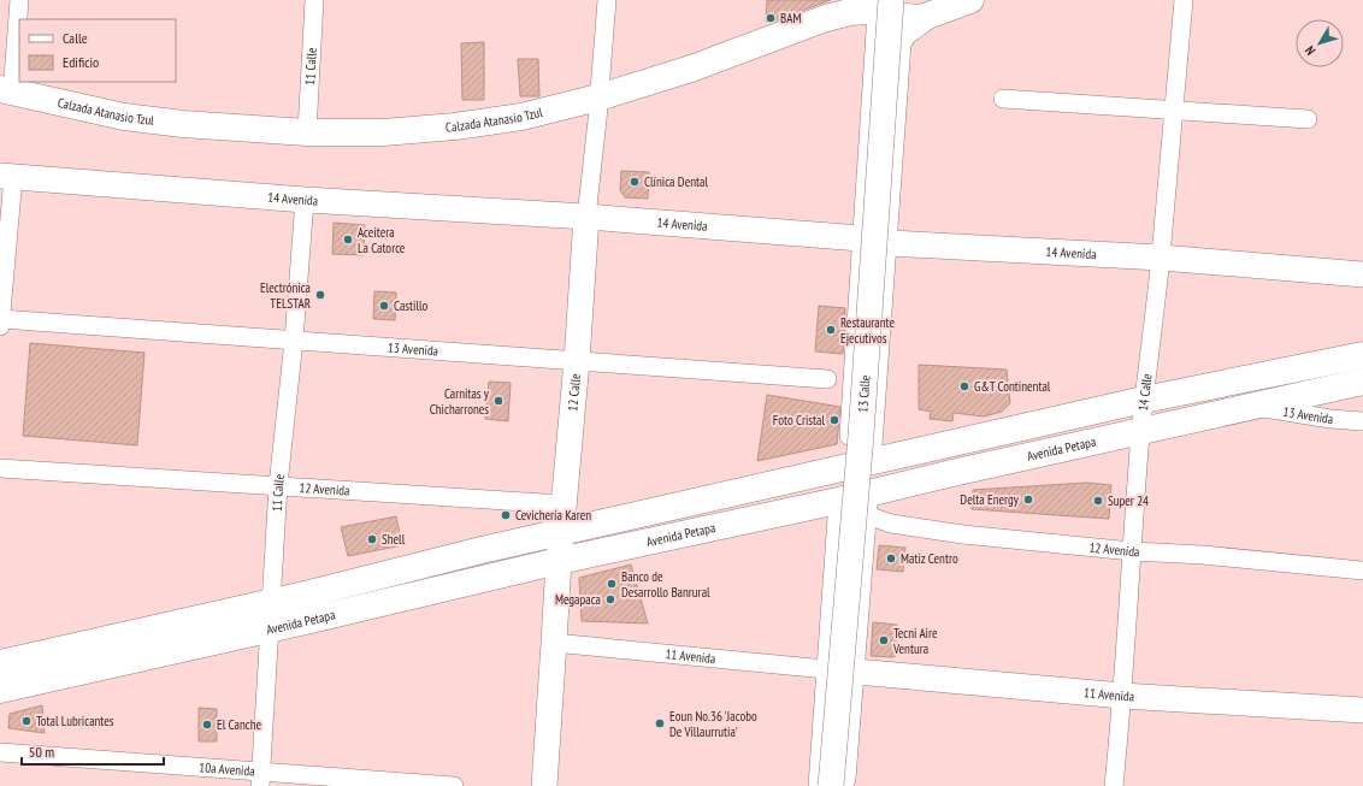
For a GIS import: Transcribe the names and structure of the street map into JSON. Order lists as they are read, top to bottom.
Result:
{
  "streets": {
    "main road": [
      "Calzada Atanasio Tzul",
      "14 Avenida",
      "12 Calle",
      "13 Calle",
      "Avenida Petapa",
      "11 Avenida"
    ],
    "street": [
      "11 Calle",
      "13 Avenida",
      "14 Calle",
      "12 Avenida",
      "10a Avenida"
    ]
  },
  "crossings": [
    ["11 Calle", "Calzada Atanasio Tzul"],
    ["11 Calle", "14 Avenida"],
    ["11 Calle", "13 Avenida"],
    ["11 Calle", "Avenida Petapa"],
    ["11 Calle", "12 Avenida"],
    ["11 Calle", "10a Avenida"],
    ["Calzada Atanasio Tzul", "12 Calle"],
    ["Calzada Atanasio Tzul", "13 Calle"],
    ["14 Avenida", "12 Calle"],
    ["14 Avenida", "14 Calle"],
    ["14 Avenida", "13 Calle"],
    ["13 Avenida", "12 Calle"],
    ["13 Avenida", "Avenida Petapa"],
    ["12 Calle", "Avenida Petapa"],
    ["12 Calle", "12 Avenida"],
    ["12 Calle", "11 Avenida"],
    ["14 Calle", "Avenida Petapa"],
    ["14 Calle", "12 Avenida"],
    ["14 Calle", "11 Avenida"],
    ["13 Calle", "Avenida Petapa"],
    ["Avenida Petapa", "12 Avenida"]
  ],
  "places": [
    "BAM",
    "Clínica Dental",
    "Aceitera La Catorce",
    "Electrónica TELSTAR",
    "Castillo",
    "Restaurante Ejecutivos",
    "G&T Continental",
    "Carnitas y Chicharrones",
    "Foto Cristal",
    "Delta Energy",
    "Super 24",
    "Cevichería Karen",
    "Shell",
    "Matiz Centro",
    "Banco de Desarrollo Banrural",
    "Megapaca",
    "Tecni Aire Ventura",
    "Total Lubricantes",
    "Eoun No.36 'Jacobo De Villaurrutia'",
    "El Canche"
  ],
  "legend": ["Calle", "Edificio"],
  "scale_bar": "50 m",
  "north": "bottom left"
}
